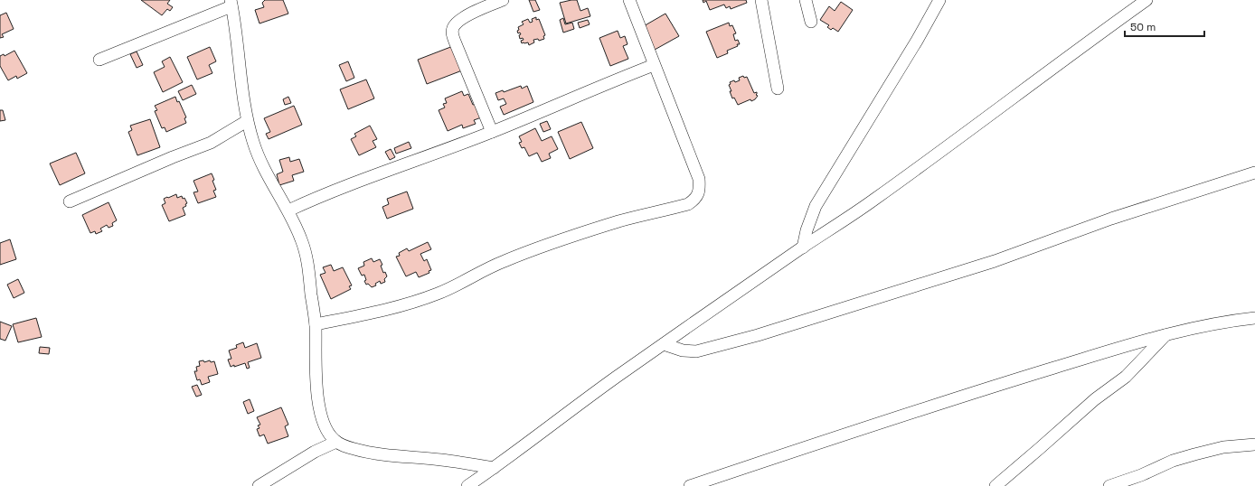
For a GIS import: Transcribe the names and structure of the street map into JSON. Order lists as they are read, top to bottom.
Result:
{
  "scale_bar": "50 m"
}
